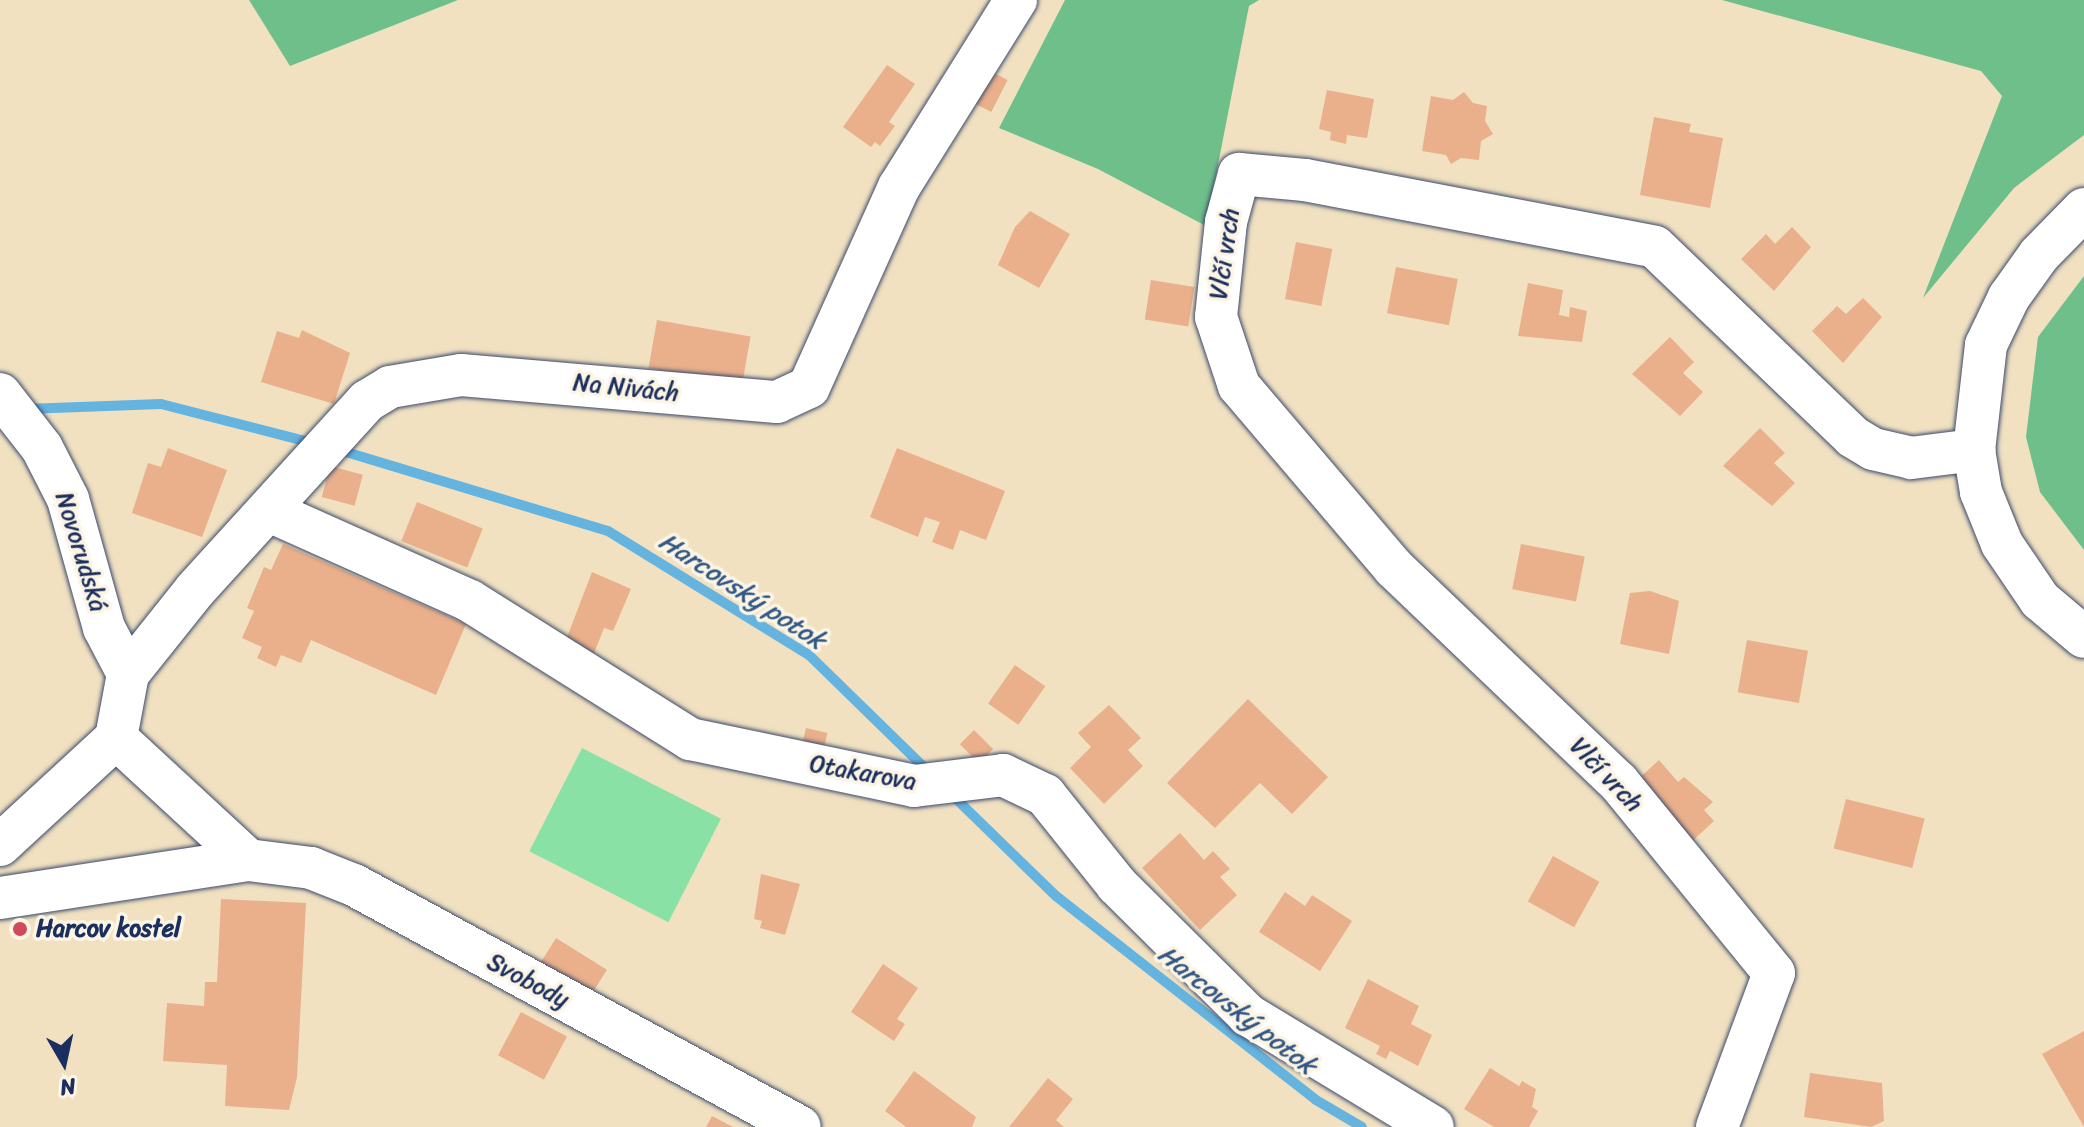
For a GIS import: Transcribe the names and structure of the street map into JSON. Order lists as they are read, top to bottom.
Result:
{
  "streets": {
    "street": [
      "Vlčí vrch",
      "Na Nivách",
      "Novorudská",
      "Otakarova",
      "Svobody"
    ]
  },
  "crossings": [
    ["Na Nivách", "Novorudská"],
    ["Na Nivách", "Otakarova"]
  ],
  "water": ["Harcovský potok"],
  "places": ["Harcov kostel"],
  "north": "bottom"
}
